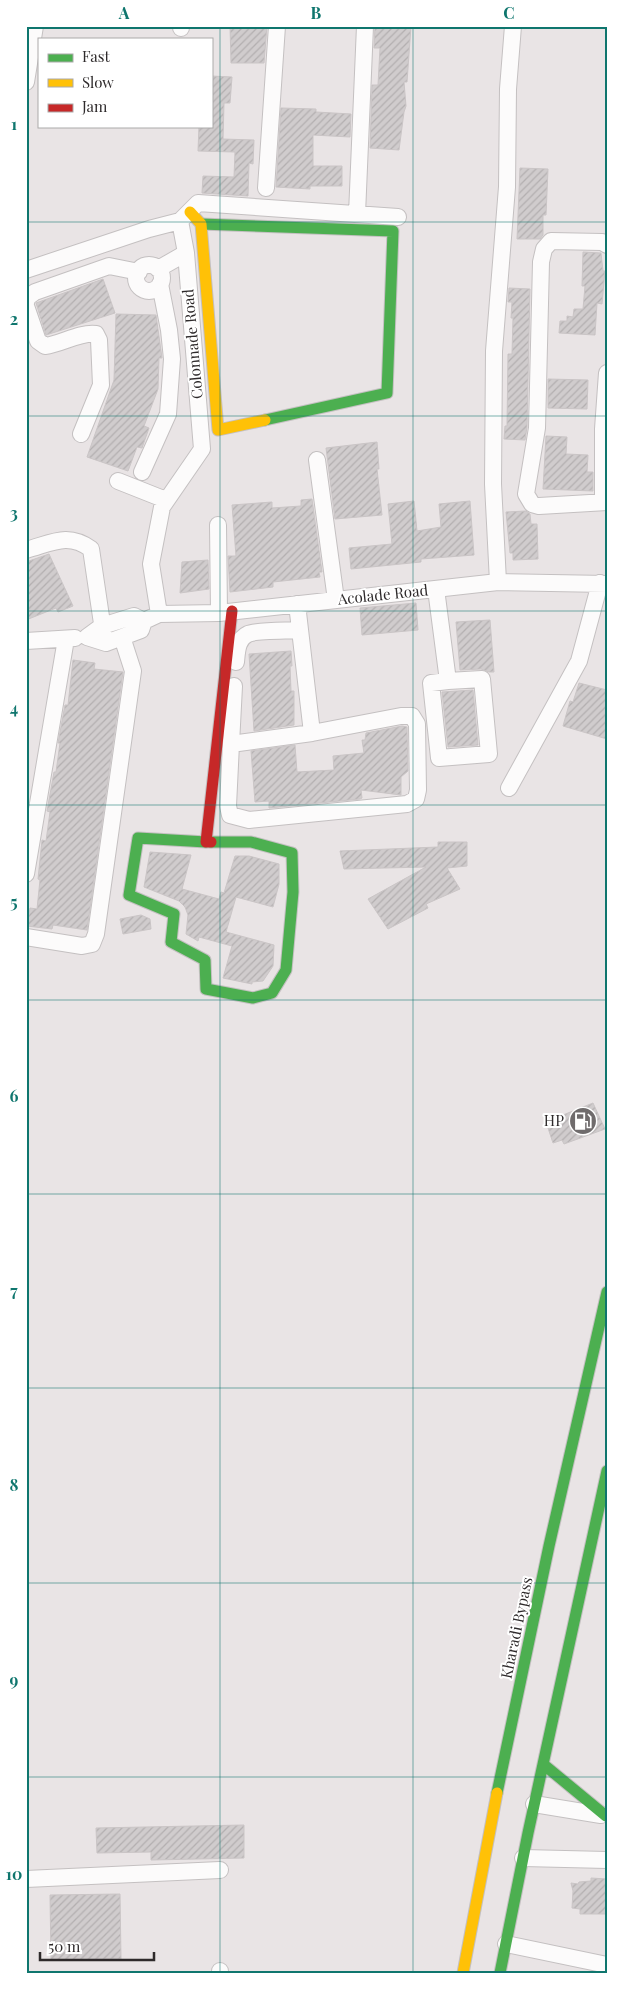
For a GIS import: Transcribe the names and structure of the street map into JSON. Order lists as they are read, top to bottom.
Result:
{
  "streets": {
    "main road": ["Kharadi Bypass"],
    "street": ["Colonnade Road", "Acolade Road"]
  },
  "crossings": [
    ["Colonnade Road", "Acolade Road"]
  ],
  "places": {
    "fuel station": ["HP"]
  },
  "legend": ["Fast", "Slow", "Jam"],
  "scale_bar": "50 m",
  "grid": {
    "columns": ["A", "B", "C"],
    "rows": [
      "1",
      "2",
      "3",
      "4",
      "5",
      "6",
      "7",
      "8",
      "9",
      "10"
    ]
  }
}
